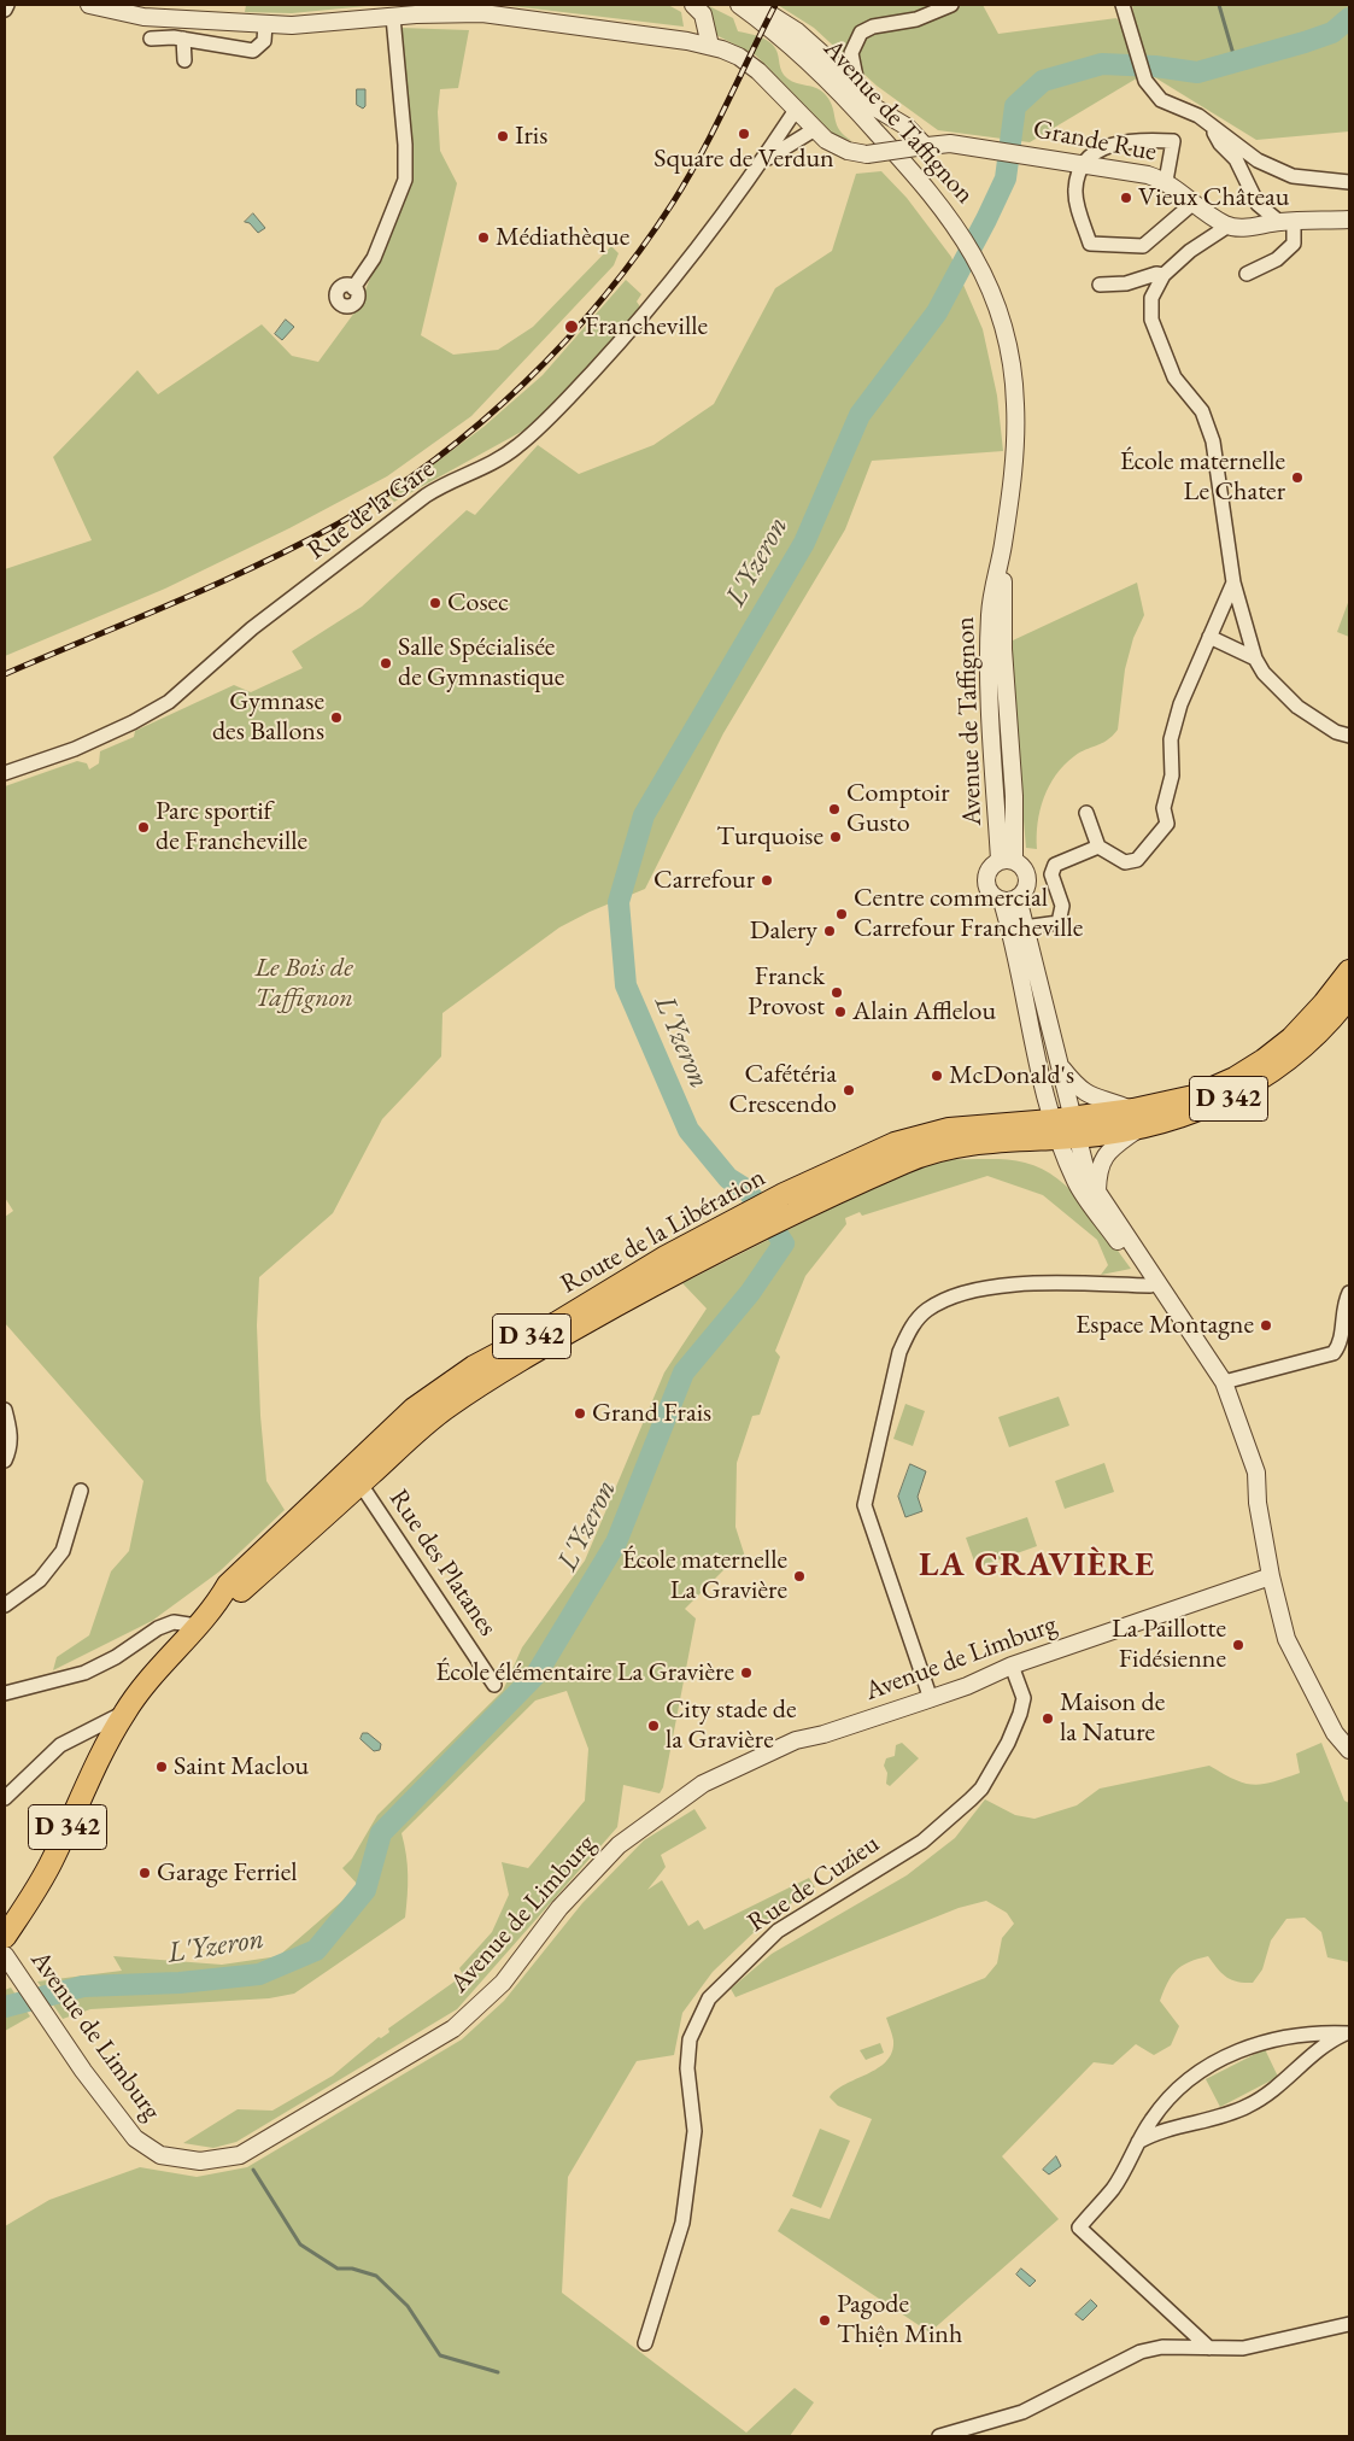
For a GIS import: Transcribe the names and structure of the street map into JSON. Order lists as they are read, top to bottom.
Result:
{
  "streets": {
    "main road": ["D 342", "Route de la Libération"],
    "street": [
      "Avenue de Taffignon",
      "Grande Rue",
      "Rue de la Gare",
      "Rue des Platanes",
      "Avenue de Limburg",
      "Rue de Cuzieu"
    ]
  },
  "crossings": [
    ["Avenue de Taffignon", "D 342"],
    ["Avenue de Taffignon", "Route de la Libération"],
    ["Grande Rue", "Rue de la Gare"],
    ["D 342", "Route de la Libération"],
    ["Route de la Libération", "Rue des Platanes"],
    ["Avenue de Limburg", "Rue de Cuzieu"]
  ],
  "districts": ["LA GRAVIÈRE"],
  "water": ["L'Yzeron"],
  "parks": ["Le Bois de Taffignon"],
  "places": [
    "Square de Verdun",
    "Iris",
    "Vieux Château",
    "Médiathèque",
    "Francheville",
    "École maternelle Le Chater",
    "Cosec",
    "Salle Spécialisée de Gymnastique",
    "Gymnase des Ballons",
    "Comptoir Gusto",
    "Parc sportif de Francheville",
    "Turquoise",
    "Carrefour",
    "Centre commercial Carrefour Francheville",
    "Dalery",
    "Franck Provost",
    "Alain Afflelou",
    "McDonald's",
    "Cafétéria Crescendo",
    "Espace Montagne",
    "Grand Frais",
    "École maternelle La Gravière",
    "La Paillotte Fidésienne",
    "École élémentaire La Gravière",
    "Maison de la Nature",
    "City stade de la Gravière",
    "Saint Maclou",
    "Garage Ferriel",
    "Pagode Thiện Minh"
  ]
}
